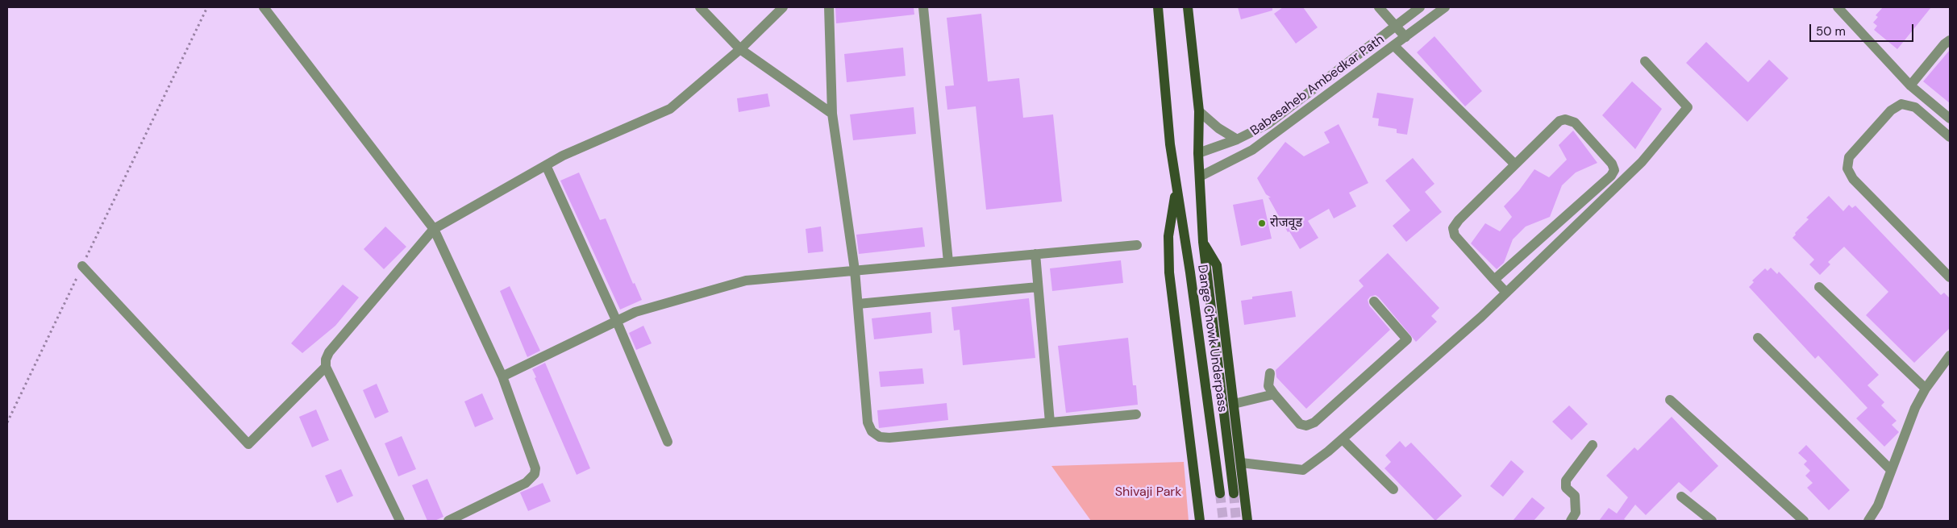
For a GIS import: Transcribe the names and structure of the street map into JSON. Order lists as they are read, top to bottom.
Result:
{
  "streets": {
    "main road": ["Dange Chowk Underpass"],
    "street": ["Babasaheb Ambedkar Path"]
  },
  "crossings": [
    ["Babasaheb Ambedkar Path", "Dange Chowk Underpass"]
  ],
  "parks": ["Shivaji Park"],
  "places": ["रोजवूड"],
  "scale_bar": "50 m"
}
